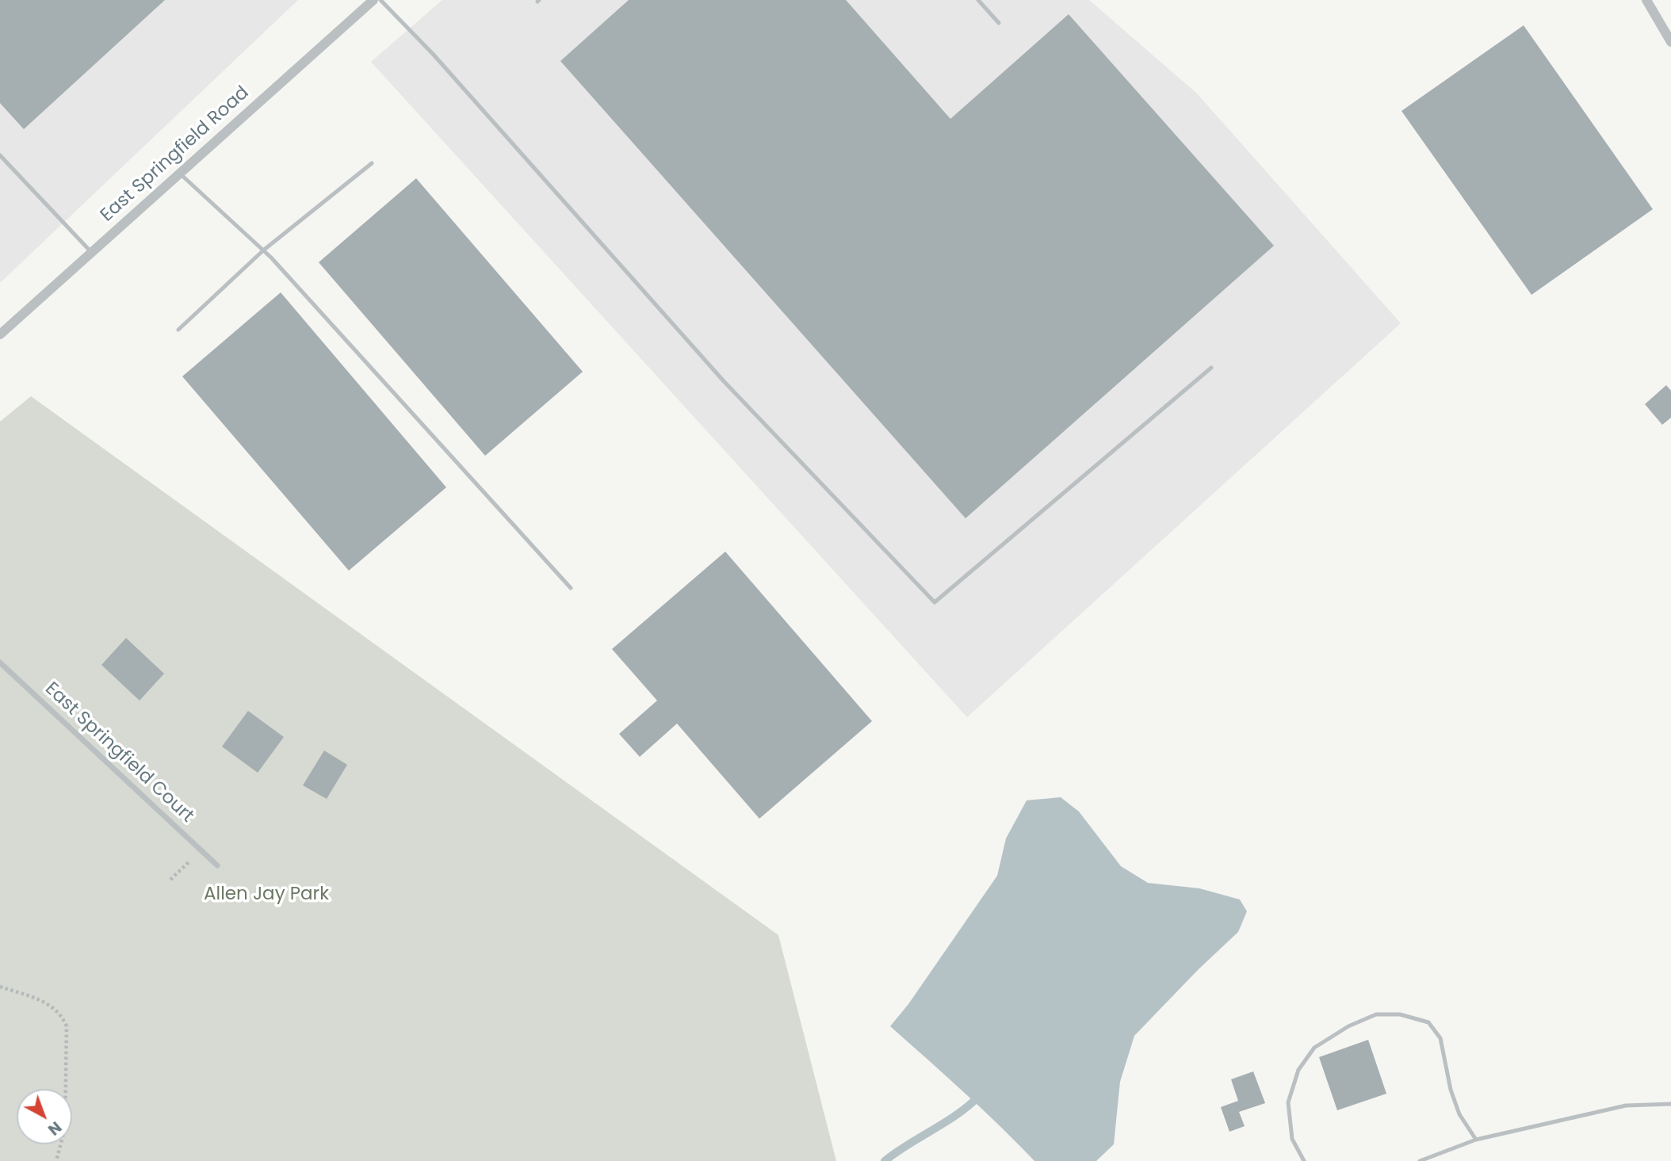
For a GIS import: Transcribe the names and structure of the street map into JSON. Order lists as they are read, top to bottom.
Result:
{
  "streets": {
    "street": ["East Springfield Road", "East Springfield Court"]
  },
  "parks": ["Allen Jay Park"],
  "north": "bottom right"
}
